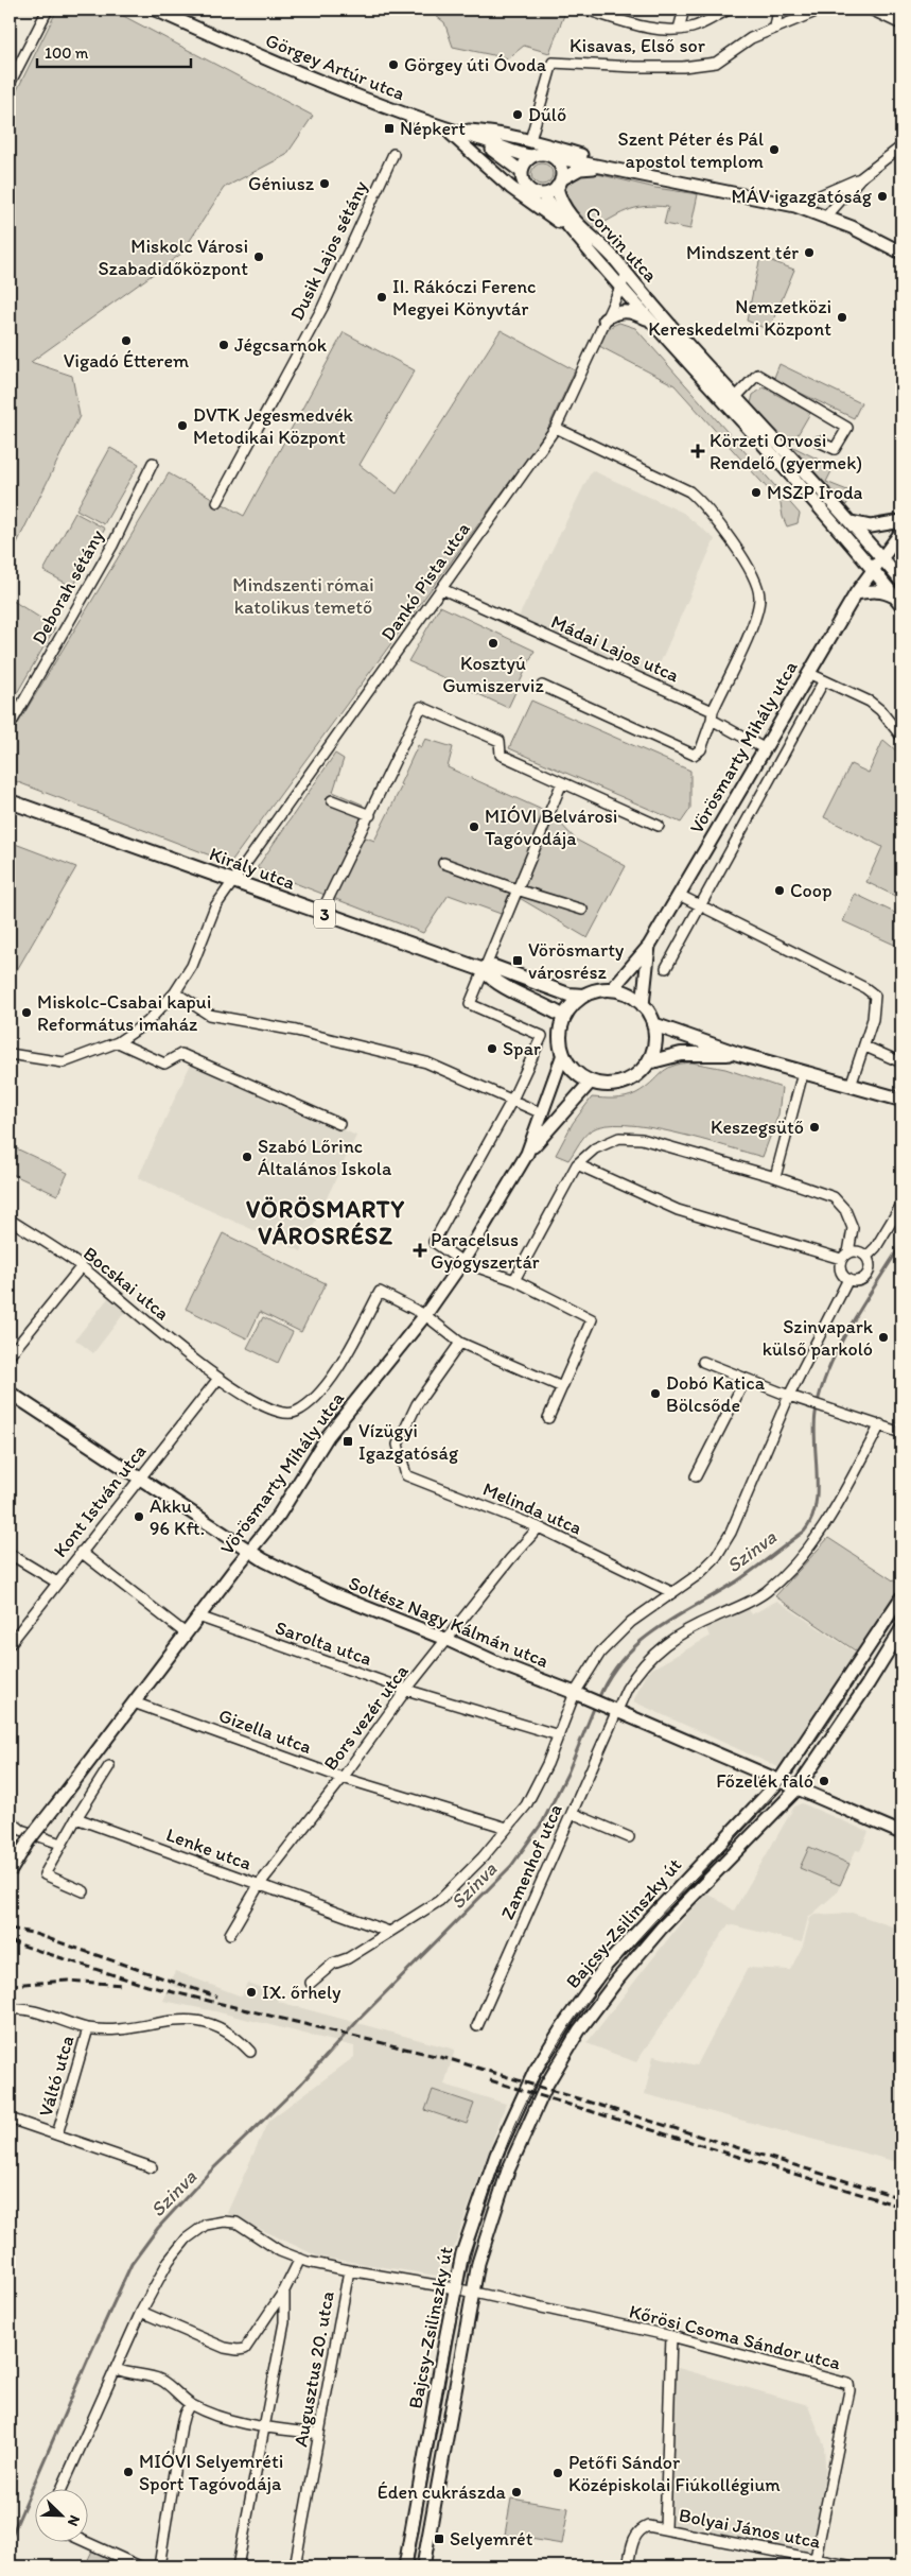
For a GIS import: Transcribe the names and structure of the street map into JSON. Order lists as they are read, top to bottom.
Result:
{
  "streets": {
    "main road": ["Király utca", "3"],
    "street": [
      "Kisavas, Első sor",
      "Görgey Artúr utca",
      "Corvin utca",
      "Dusik Lajos sétány",
      "Dankó Pista utca",
      "Deborah sétány",
      "Mádai Lajos utca",
      "Vörösmarty Mihály utca",
      "Bocskai utca",
      "Kont István utca",
      "Melinda utca",
      "Soltész Nagy Kálmán utca",
      "Sarolta utca",
      "Bors vezér utca",
      "Gizella utca",
      "Lenke utca",
      "Zamenhof utca",
      "Bajcsy-Zsilinszky út",
      "Váltó utca",
      "Kőrösi Csoma Sándor utca",
      "Augusztus 20. utca",
      "Bolyai János utca"
    ]
  },
  "crossings": [
    ["Kisavas, Első sor", "Görgey Artúr utca"],
    ["Görgey Artúr utca", "Corvin utca"],
    ["Corvin utca", "Dankó Pista utca"],
    ["Corvin utca", "Vörösmarty Mihály utca"],
    ["Dankó Pista utca", "Mádai Lajos utca"],
    ["Dankó Pista utca", "Király utca"],
    ["Mádai Lajos utca", "Vörösmarty Mihály utca"],
    ["Vörösmarty Mihály utca", "Király utca"],
    ["Vörösmarty Mihály utca", "3"],
    ["Vörösmarty Mihály utca", "Bocskai utca"],
    ["Vörösmarty Mihály utca", "Soltész Nagy Kálmán utca"],
    ["Vörösmarty Mihály utca", "Sarolta utca"],
    ["Vörösmarty Mihály utca", "Gizella utca"],
    ["Király utca", "3"],
    ["Bocskai utca", "Kont István utca"],
    ["Kont István utca", "Soltész Nagy Kálmán utca"],
    ["Melinda utca", "Bors vezér utca"],
    ["Soltész Nagy Kálmán utca", "Bors vezér utca"],
    ["Soltész Nagy Kálmán utca", "Zamenhof utca"],
    ["Soltész Nagy Kálmán utca", "Bajcsy-Zsilinszky út"],
    ["Sarolta utca", "Bors vezér utca"],
    ["Bors vezér utca", "Gizella utca"],
    ["Bors vezér utca", "Lenke utca"],
    ["Bajcsy-Zsilinszky út", "Kőrösi Csoma Sándor utca"],
    ["Kőrösi Csoma Sándor utca", "Augusztus 20. utca"],
    ["Kőrösi Csoma Sándor utca", "Bolyai János utca"]
  ],
  "districts": ["VÖRÖSMARTY VÁROSRÉSZ"],
  "water": ["Szinva"],
  "parks": ["Mindszenti római katolikus temető"],
  "places": {
    "other": [
      "Görgey úti Óvoda",
      "Dűlő",
      "Szent Péter és Pál apostol templom",
      "Géniusz",
      "MÁV igazgatóság",
      "Mindszent tér",
      "Miskolc Városi Szabadidőközpont",
      "II. Rákóczi Ferenc Megyei Könyvtár",
      "Nemzetközi Kereskedelmi Központ",
      "Vigadó Étterem",
      "Jégcsarnok",
      "DVTK Jegesmedvék Metodikai Központ",
      "MSZP Iroda",
      "Kosztyú Gumiszerviz",
      "MIÓVI Belvárosi Tagóvodája",
      "Coop",
      "Miskolc-Csabai kapui Református imaház",
      "Spar",
      "Keszegsütő",
      "Szabó Lőrinc Általános Iskola",
      "Szinvapark külső parkoló",
      "Dobó Katica Bölcsőde",
      "Akku 96 Kft.",
      "Főzelék faló",
      "IX. őrhely",
      "MIÓVI Selyemréti Sport Tagóvodája",
      "Petőfi Sándor Középiskolai Fiúkollégium",
      "Éden cukrászda"
    ],
    "transit": [
      "Népkert",
      "Vörösmarty városrész",
      "Vízügyi Igazgatóság",
      "Selyemrét"
    ],
    "health": ["Körzeti Orvosi Rendelő (gyermek)", "Paracelsus Gyógyszertár"]
  },
  "scale_bar": "100 m",
  "north": "bottom right"
}
